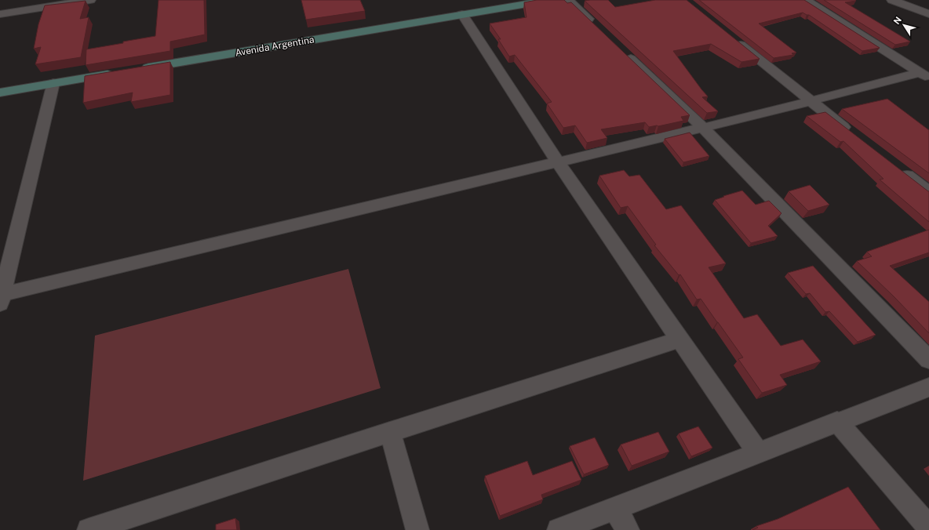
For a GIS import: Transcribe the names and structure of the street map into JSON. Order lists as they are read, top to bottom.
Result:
{
  "streets": {
    "street": ["Avenida Argentina"]
  },
  "north": "top left"
}
